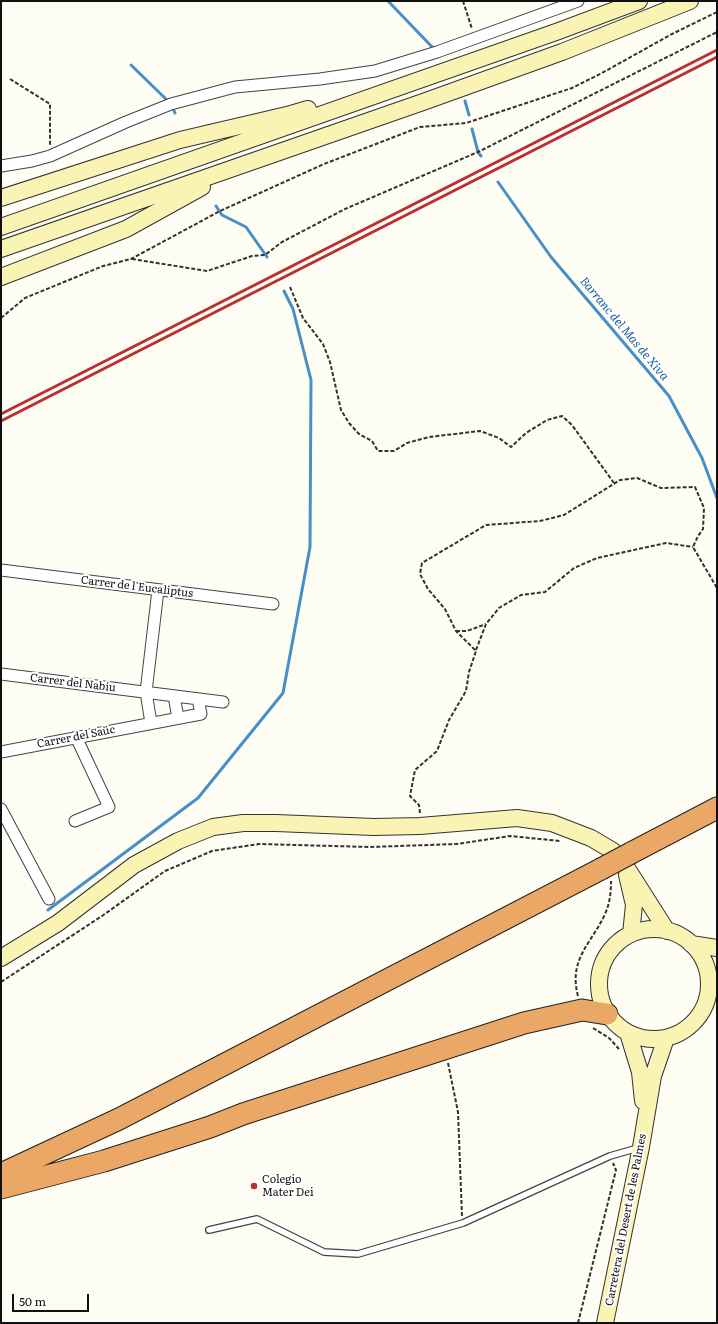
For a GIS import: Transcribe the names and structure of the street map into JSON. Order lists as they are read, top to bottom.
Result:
{
  "streets": {
    "main road": ["Carretera del Desert de les Palmes"],
    "street": ["Carrer de l'Eucaliptus", "Carrer del Nabiu", "Carrer del Saüc"]
  },
  "crossings": [
    ["Carrer del Nabiu", "Carrer del Saüc"]
  ],
  "water": ["Barranc del Mas de Xiva"],
  "places": ["Colegio Mater Dei"],
  "scale_bar": "50 m"
}
